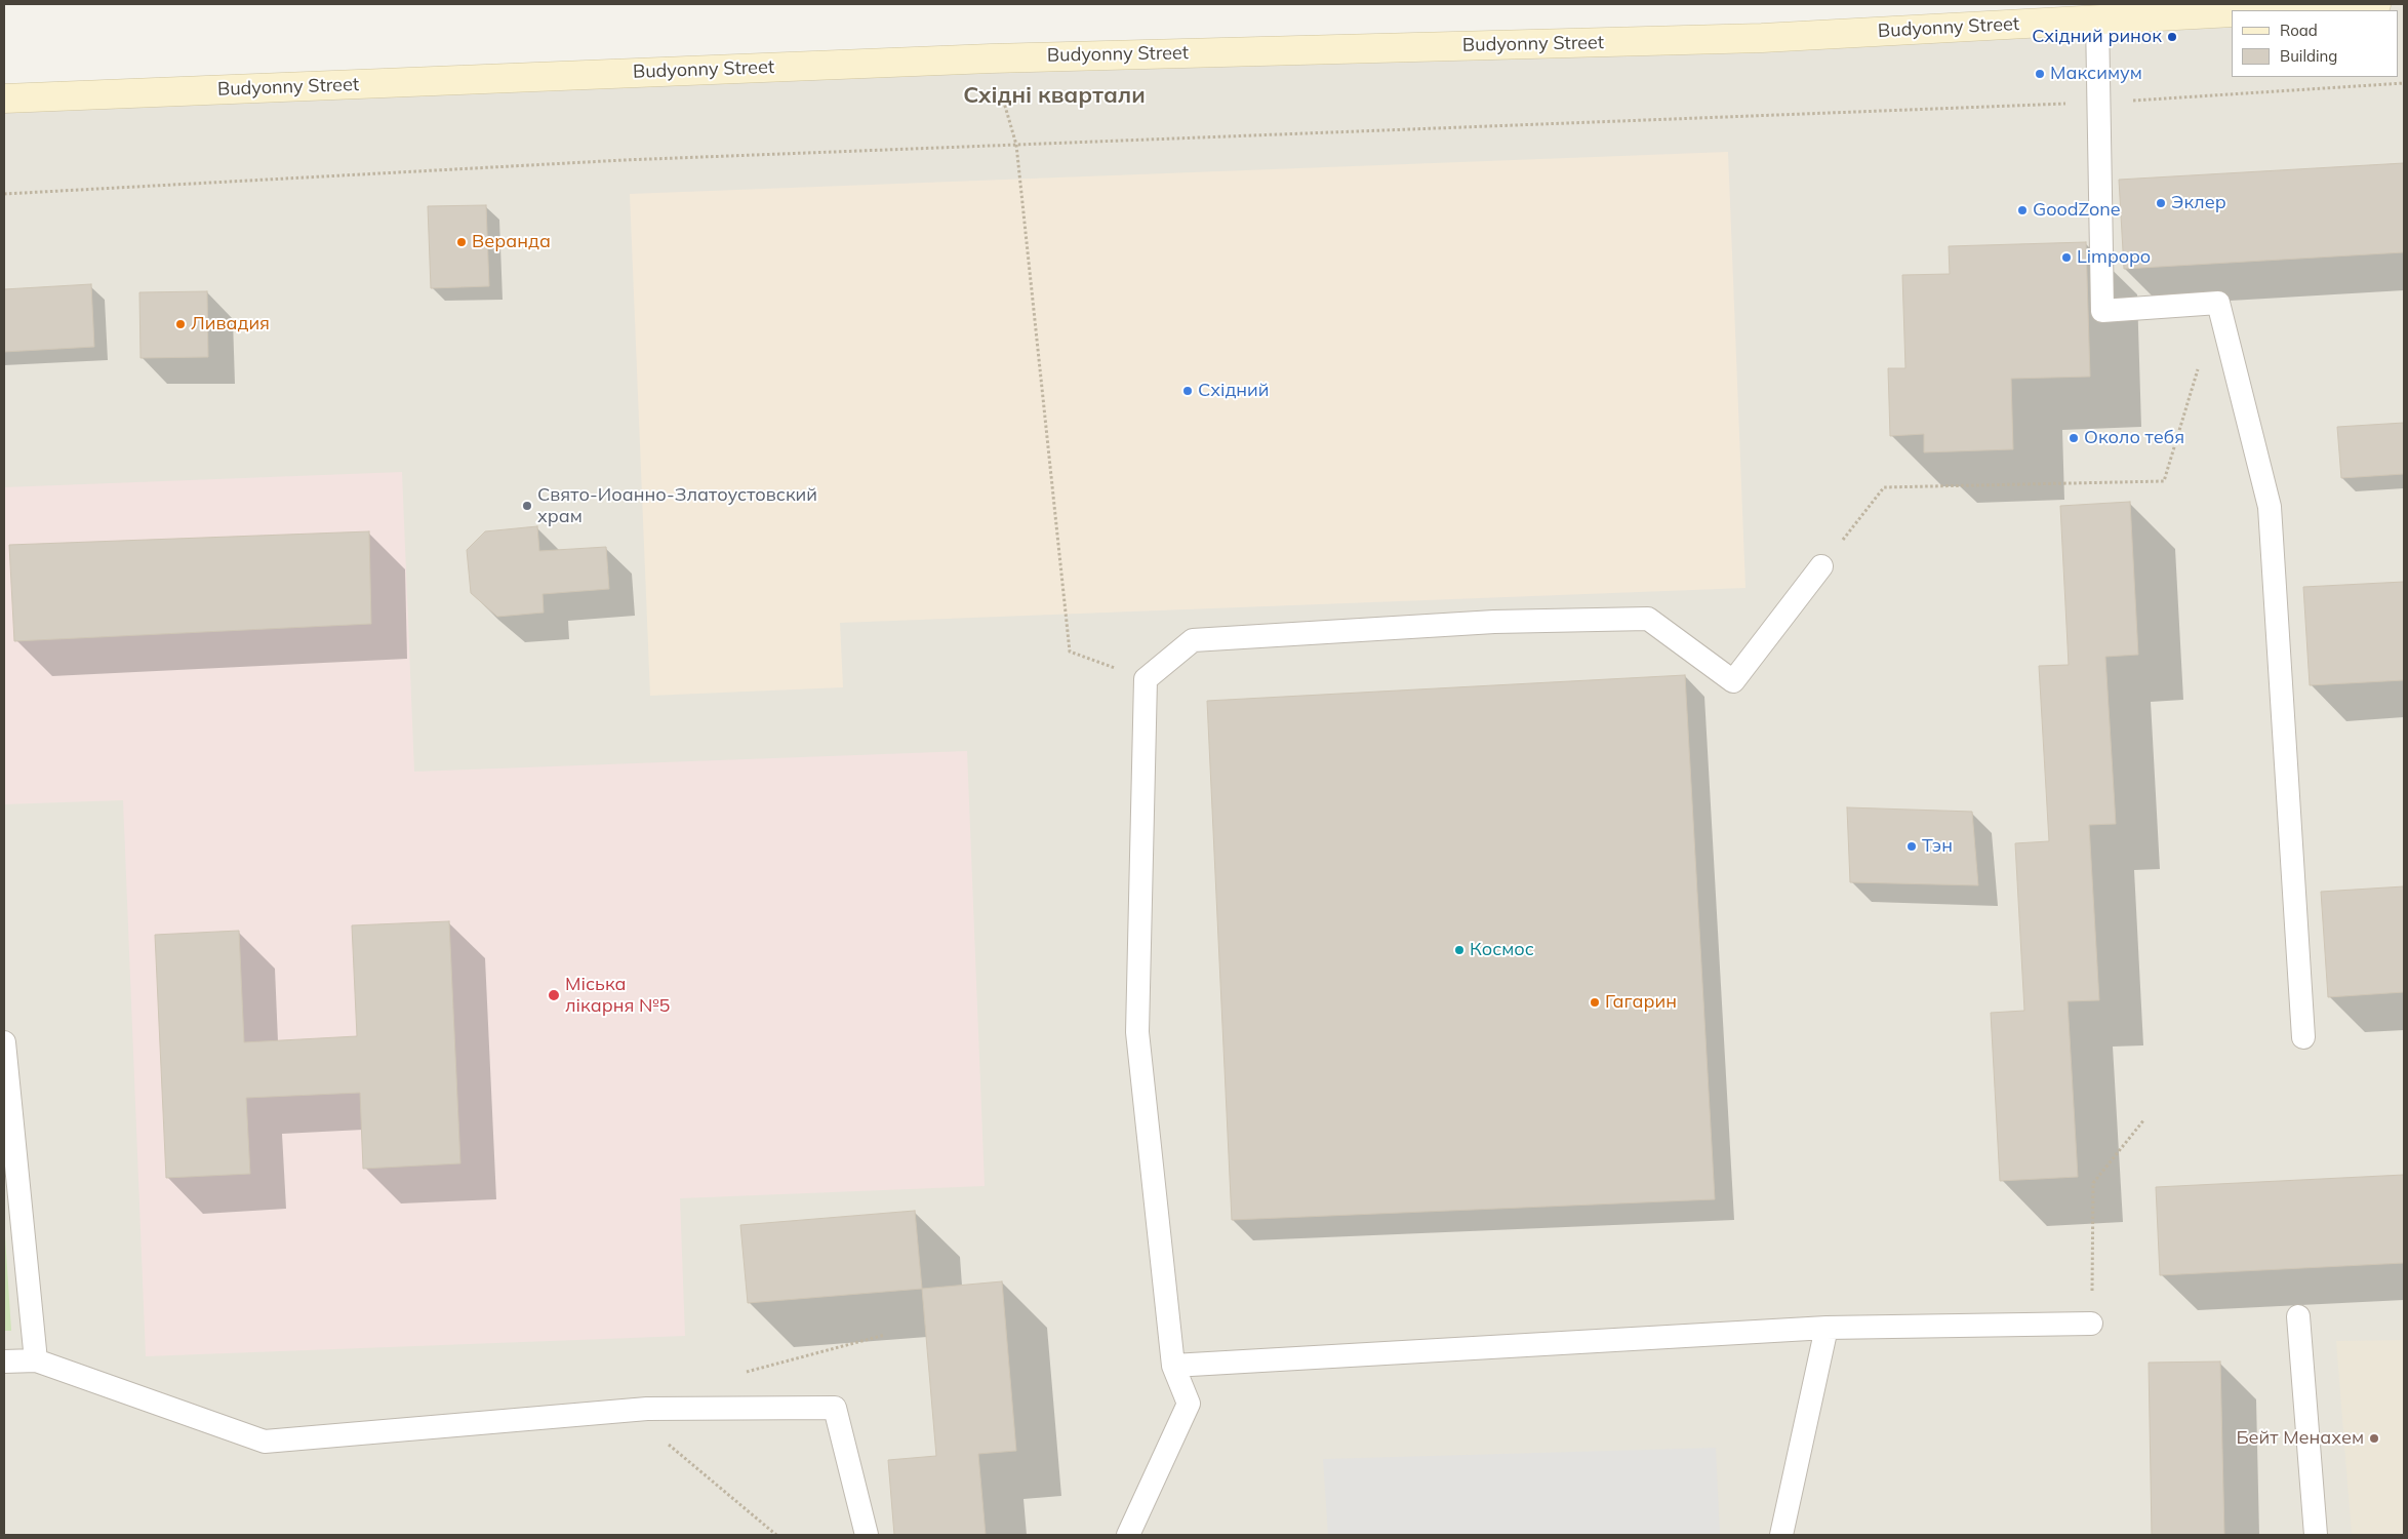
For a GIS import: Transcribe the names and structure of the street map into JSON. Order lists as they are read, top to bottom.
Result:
{
  "streets": {
    "main road": ["Budyonny Street"]
  },
  "districts": ["Східні квартали"],
  "places": [
    "Східний ринок",
    "Максимум",
    "Эклер",
    "GoodZone",
    "Веранда",
    "Limpopo",
    "Ливадия",
    "Східний",
    "Около тебя",
    "Свято-Иоанно-Златоустовский храм",
    "Тэн",
    "Космос",
    "Міська лікарня №5",
    "Гагарин",
    "Бейт Менахем"
  ],
  "legend": ["Road", "Building"]
}
